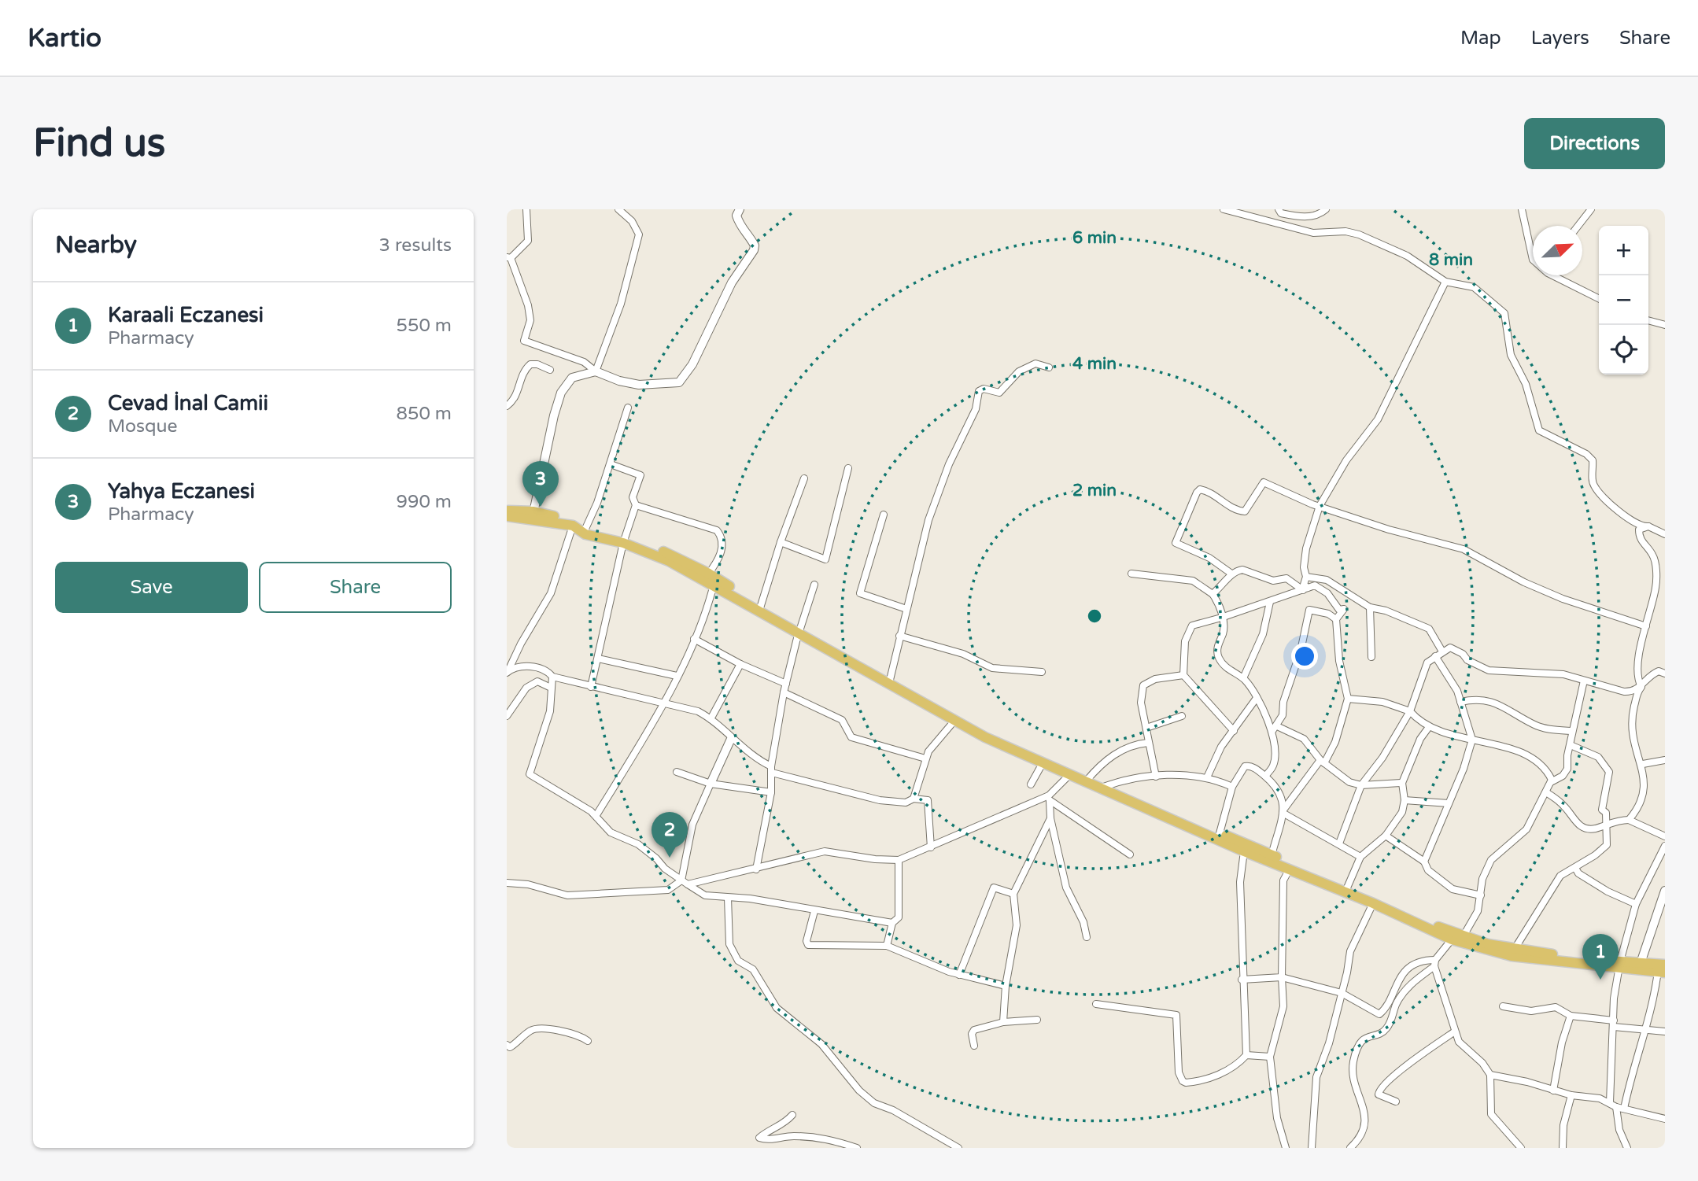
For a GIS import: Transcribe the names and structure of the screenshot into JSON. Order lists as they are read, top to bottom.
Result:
{
  "north": "top right",
  "page": {
    "header": "Kartio",
    "nav": ["Map", "Layers", "Share"],
    "buttons": [
      "Directions",
      ["Save", "Share"]
    ],
    "title": "Find us",
    "heading": ["Nearby", "3 results"],
    "map_buttons": ["+", "−"],
    "list": [
      {
        "mark": "1",
        "name": "Karaali Eczanesi",
        "note": "Pharmacy",
        "value": "550 m"
      },
      {
        "mark": "2",
        "name": "Cevad İnal Camii",
        "note": "Mosque",
        "value": "850 m"
      },
      {
        "mark": "3",
        "name": "Yahya Eczanesi",
        "note": "Pharmacy",
        "value": "990 m"
      }
    ],
    "pins": ["3", "2", "1"]
  },
  "rings": [
    "6 min",
    "8 min",
    "4 min",
    "2 min"
  ]
}
